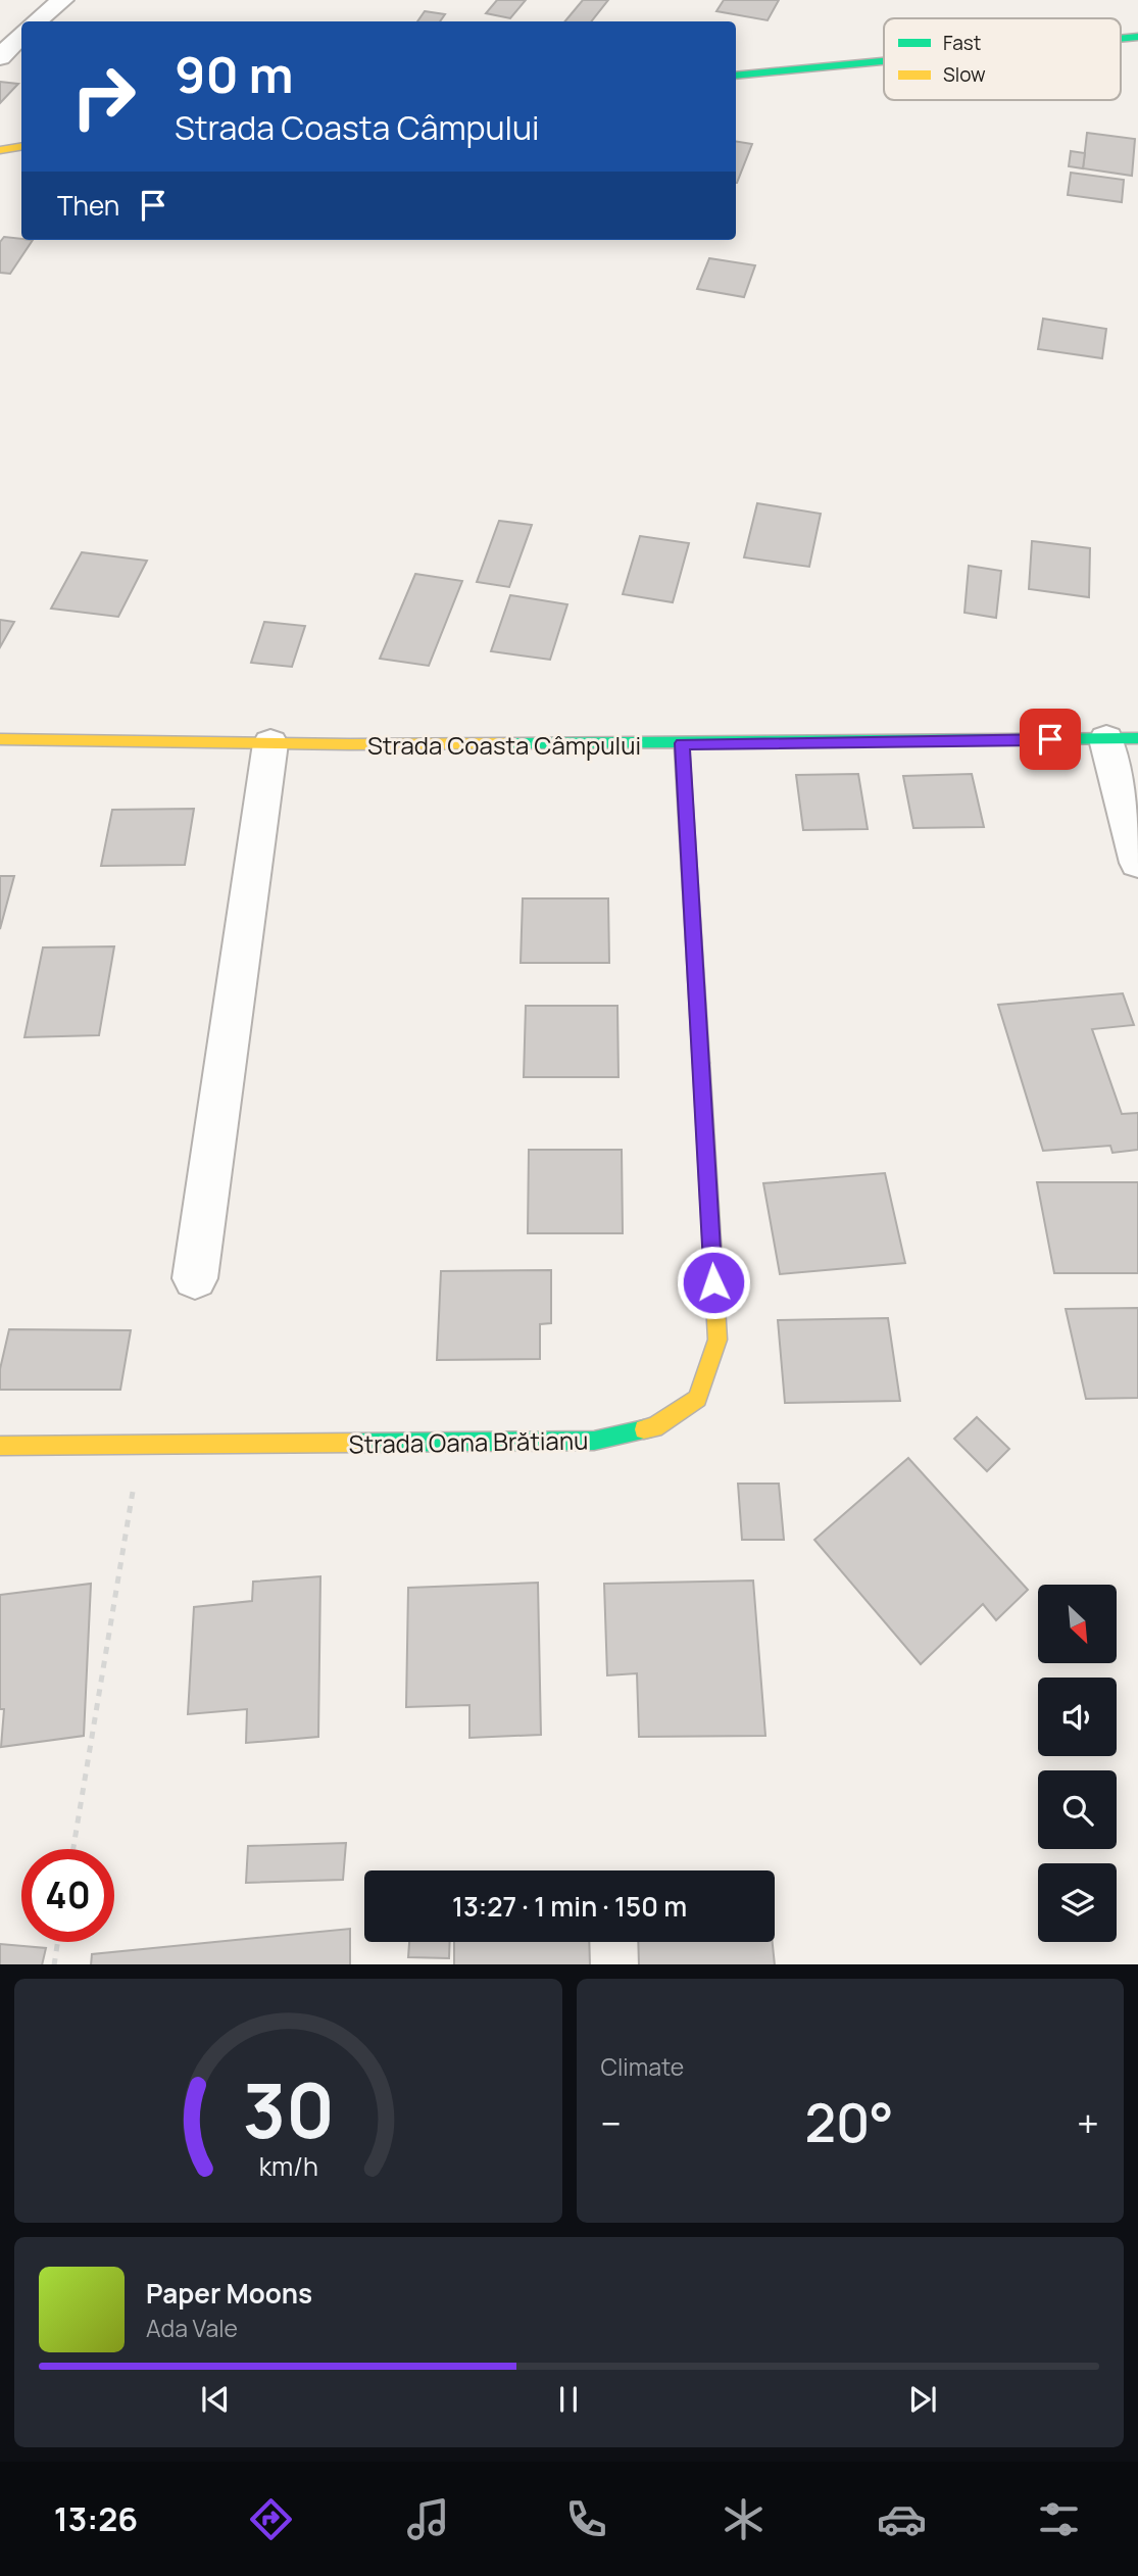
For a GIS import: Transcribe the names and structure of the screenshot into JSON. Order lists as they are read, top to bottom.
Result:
{
  "streets": {
    "street": ["Strada Coasta Câmpului", "Strada Oana Brătianu"]
  },
  "crossings": [
    ["Strada Coasta Câmpului", "Strada Oana Brătianu"]
  ],
  "legend": ["Fast", "Slow"],
  "north": "bottom right",
  "page": {
    "turn": ["90 m", "Strada Coasta Câmpului"],
    "then": "Then",
    "limit": "40",
    "trip": "13:27 · 1 min · 150 m",
    "tile": "Climate",
    "heat": ["−", "20°", "+"],
    "song": ["Paper Moons", "Ada Vale"],
    "tabs": "13:26",
    "gauge": ["30", "km/h"]
  }
}
